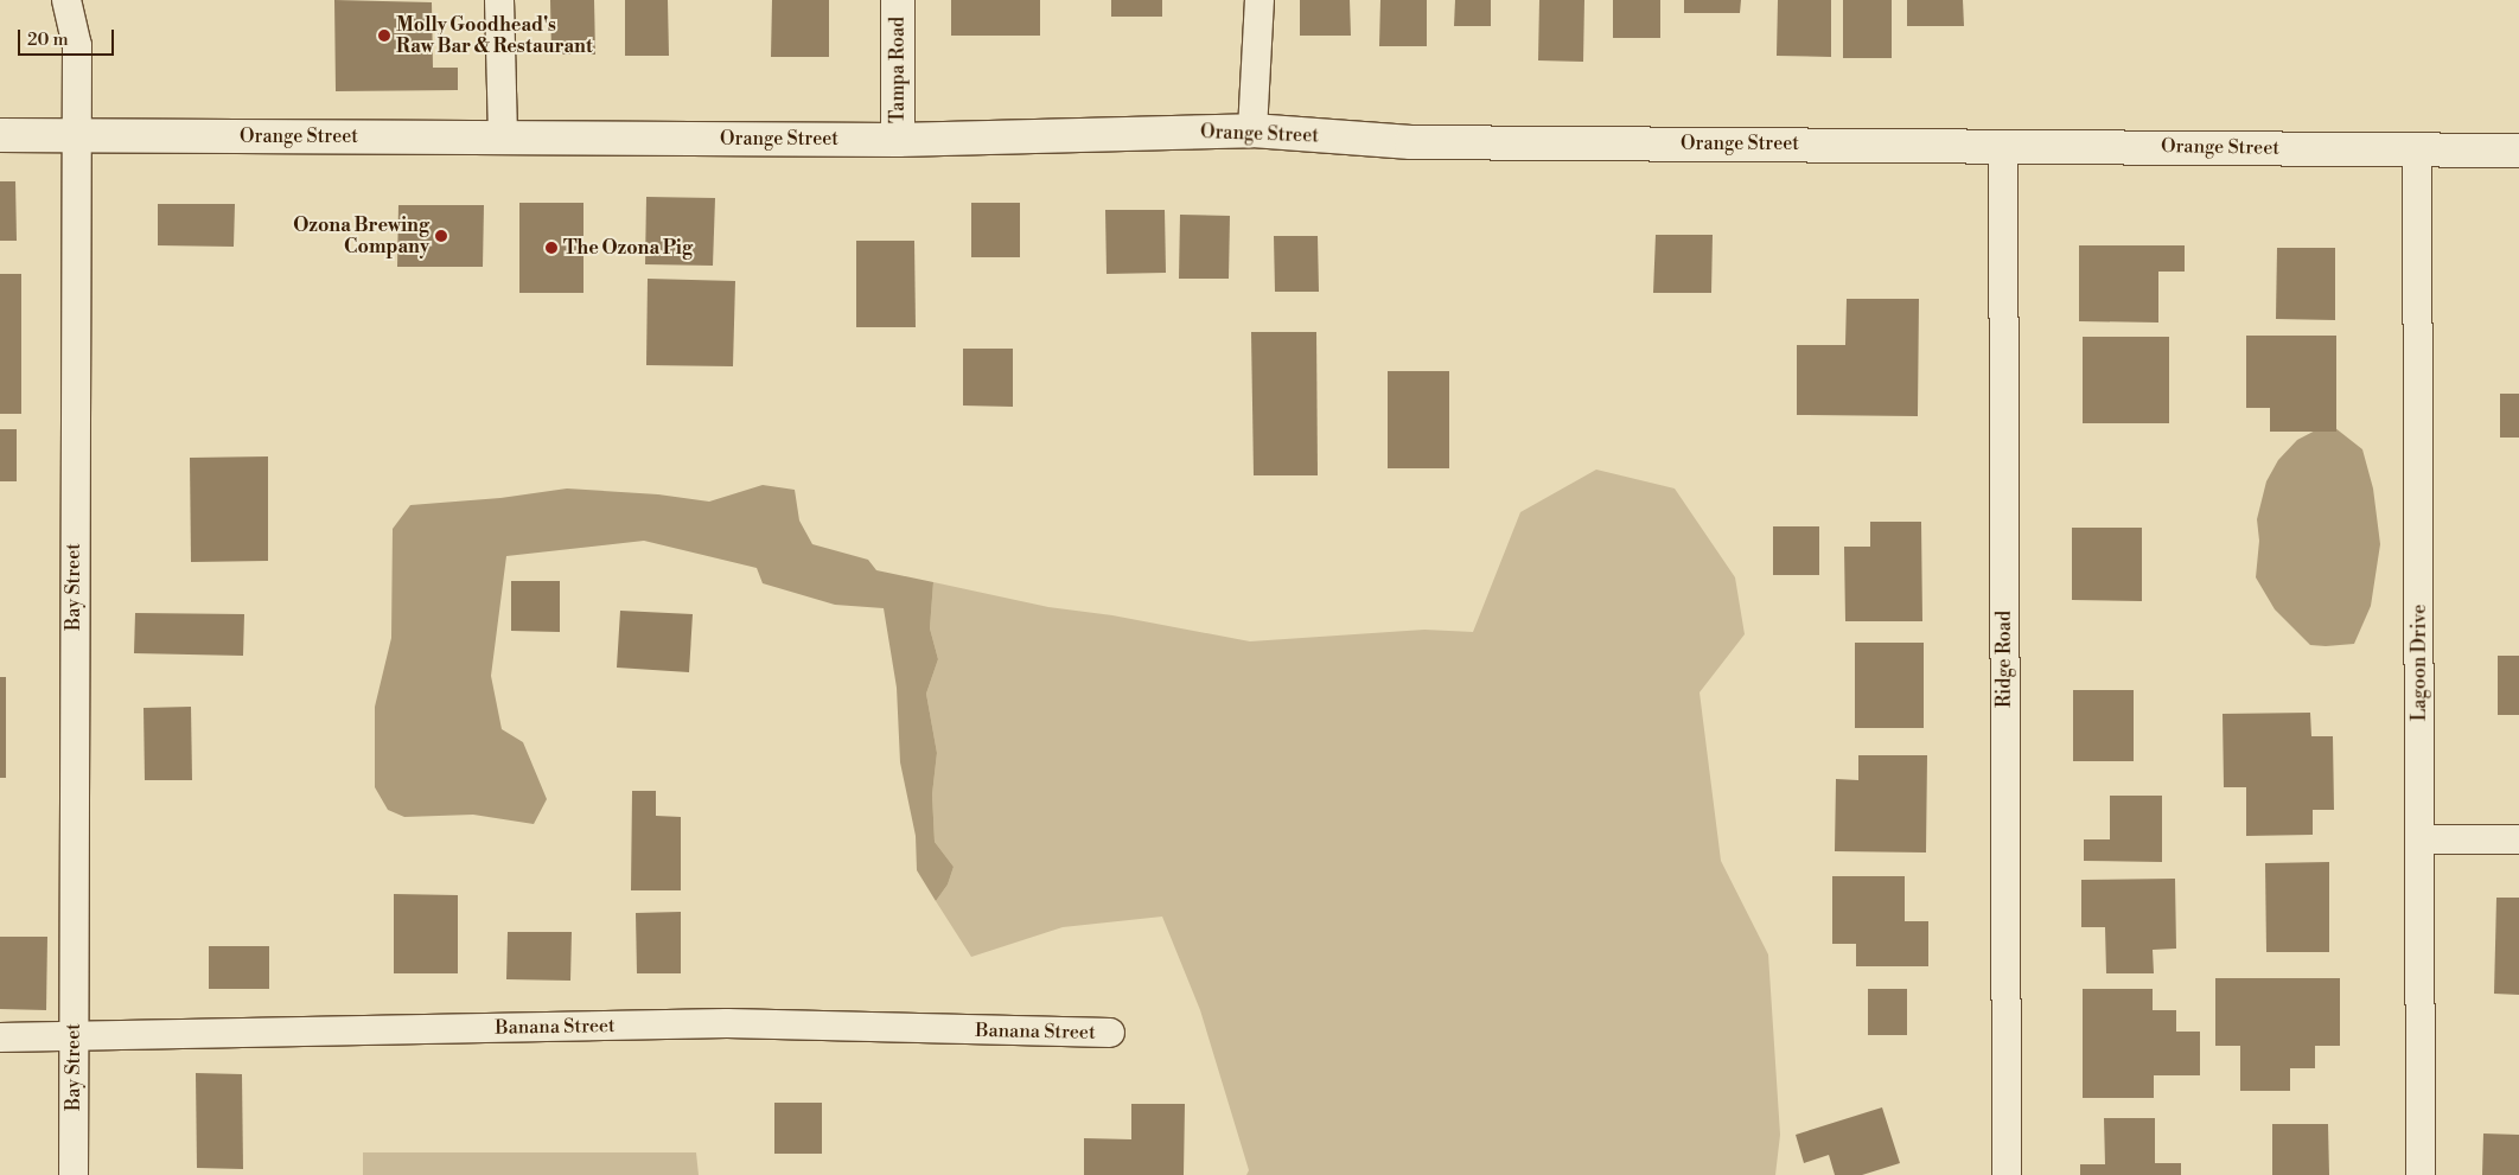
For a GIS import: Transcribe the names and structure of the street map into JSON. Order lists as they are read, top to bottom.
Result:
{
  "streets": {
    "street": [
      "Tampa Road",
      "Orange Street",
      "Bay Street",
      "Ridge Road",
      "Lagoon Drive",
      "Banana Street"
    ]
  },
  "crossings": [
    ["Tampa Road", "Orange Street"],
    ["Orange Street", "Bay Street"],
    ["Orange Street", "Ridge Road"],
    ["Orange Street", "Lagoon Drive"],
    ["Bay Street", "Banana Street"]
  ],
  "places": ["Molly Goodhead's Raw Bar & Restaurant", "Ozona Brewing Company", "The Ozona Pig"],
  "scale_bar": "20 m"
}
